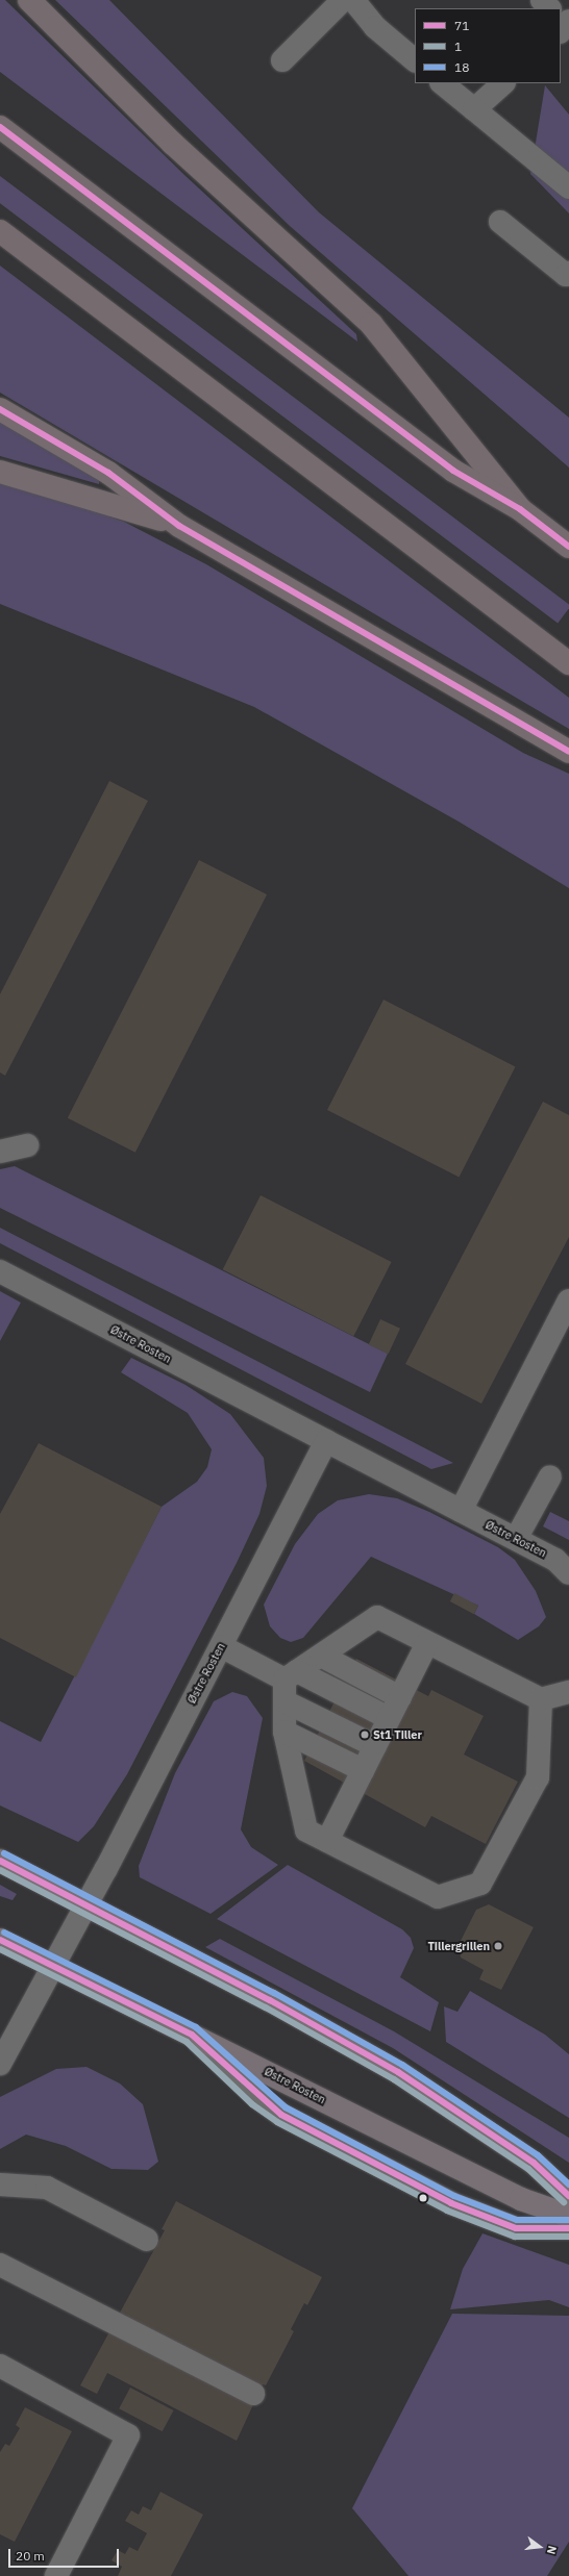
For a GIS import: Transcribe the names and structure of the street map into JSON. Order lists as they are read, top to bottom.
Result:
{
  "streets": {
    "main road": ["Østre Rosten"]
  },
  "places": ["St1 Tiller", "Tillergrillen"],
  "lines": ["transit line 71", "transit line 18", "transit line 1"],
  "legend": ["71", "1", "18"],
  "scale_bar": "20 m",
  "north": "right"
}
